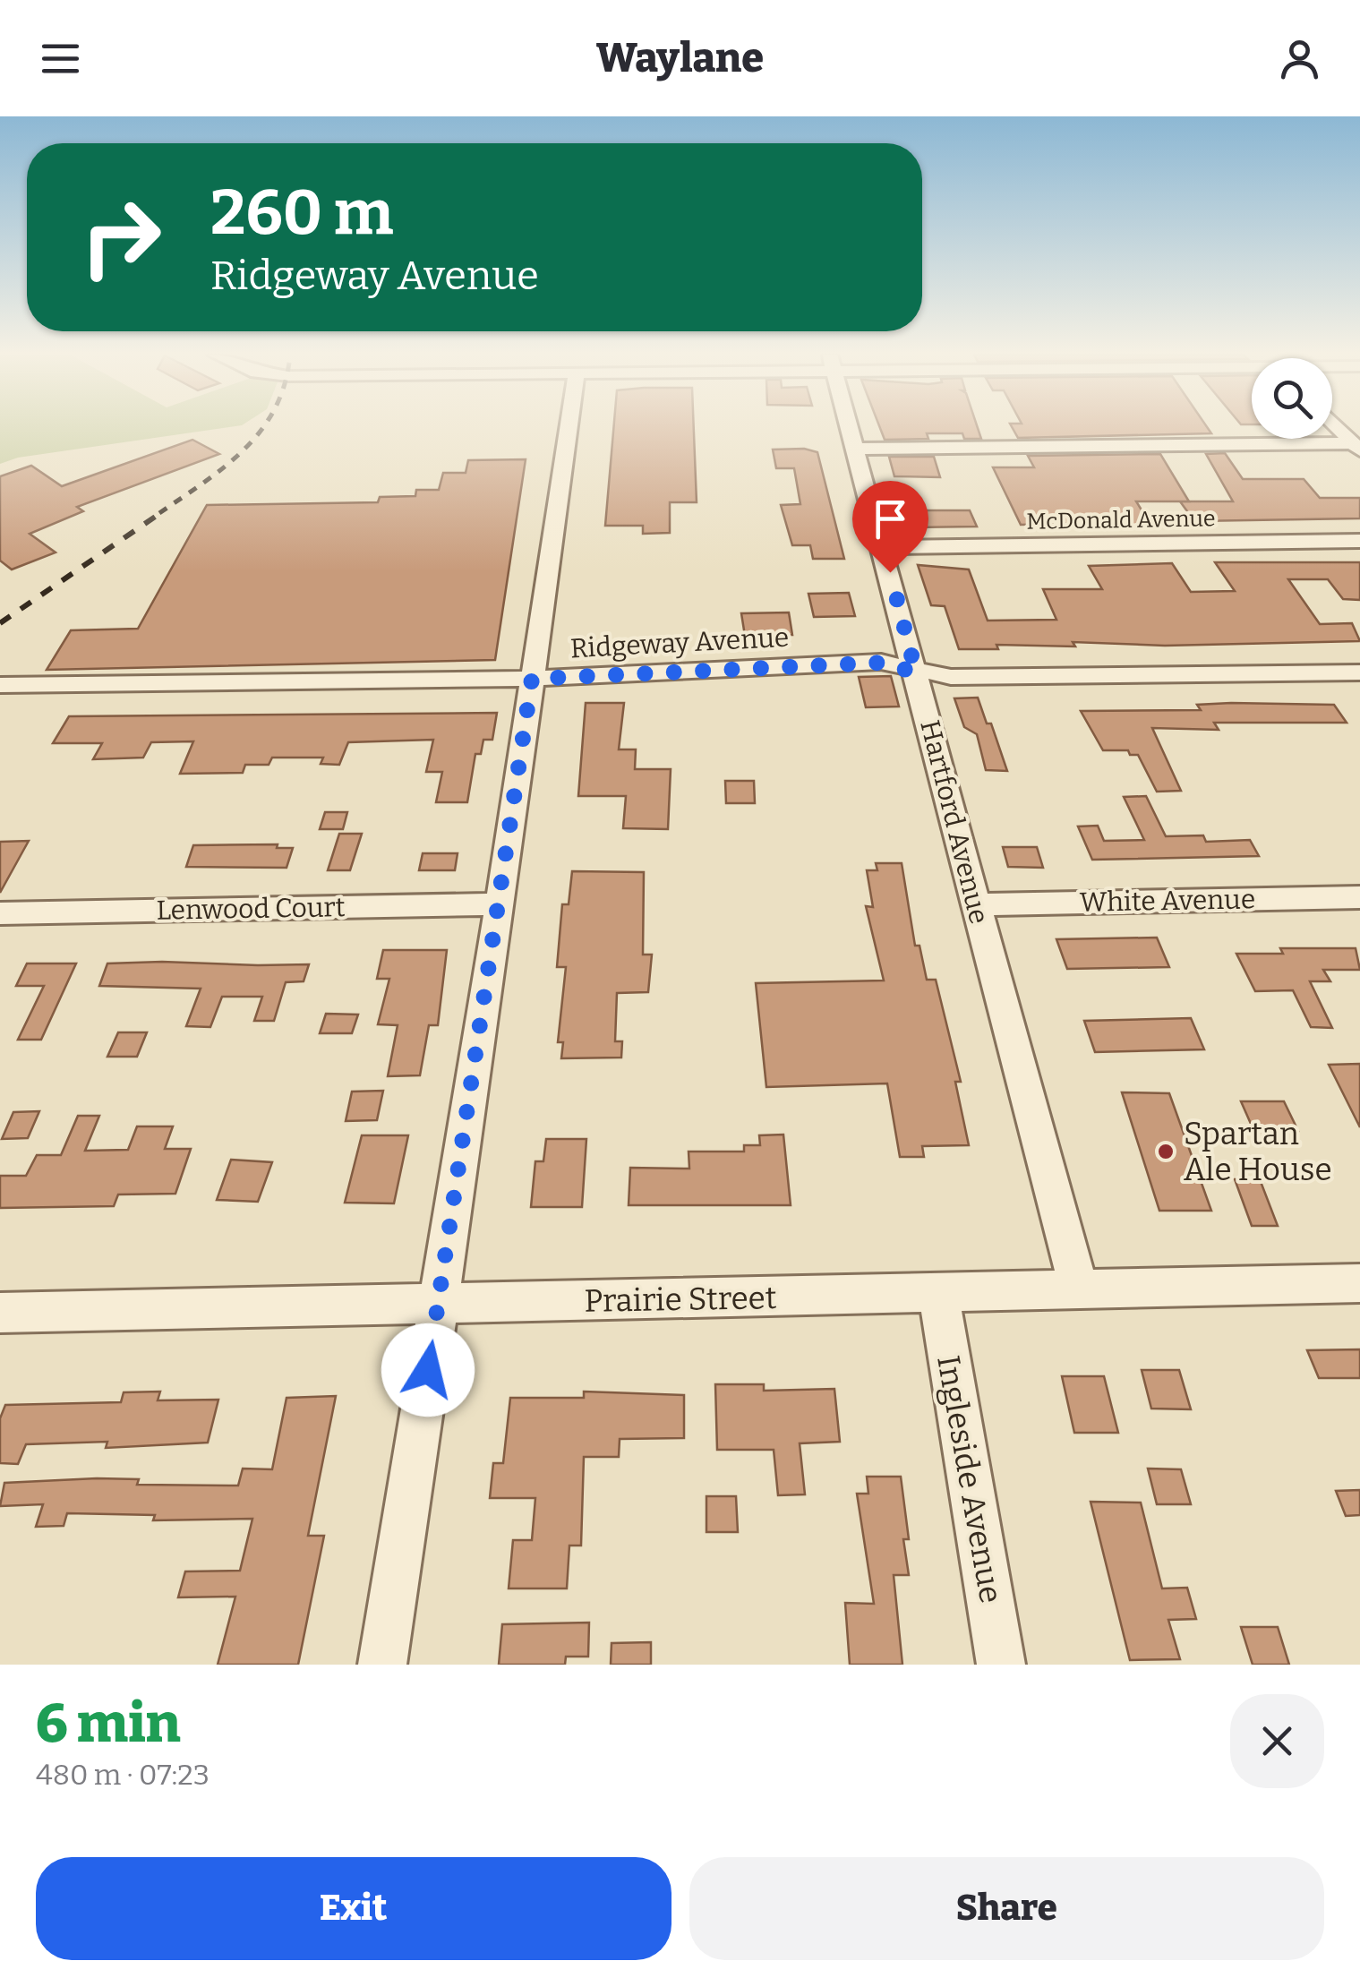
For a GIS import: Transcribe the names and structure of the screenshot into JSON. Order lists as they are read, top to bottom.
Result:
{
  "streets": {
    "street": [
      "McDonald Avenue",
      "Ridgeway Avenue",
      "Hartford Avenue",
      "White Avenue",
      "Lenwood Court",
      "Prairie Street",
      "Ingleside Avenue"
    ]
  },
  "crossings": [
    ["McDonald Avenue", "Hartford Avenue"],
    ["Ridgeway Avenue", "Hartford Avenue"],
    ["Hartford Avenue", "White Avenue"],
    ["Hartford Avenue", "Prairie Street"],
    ["Prairie Street", "Ingleside Avenue"]
  ],
  "places": ["Spartan Ale House"],
  "page": {
    "header": "Waylane",
    "turn": ["260 m", "Ridgeway Avenue"],
    "heading": ["6 min", "480 m · 07:23"],
    "buttons": ["Exit", "Share"]
  }
}
